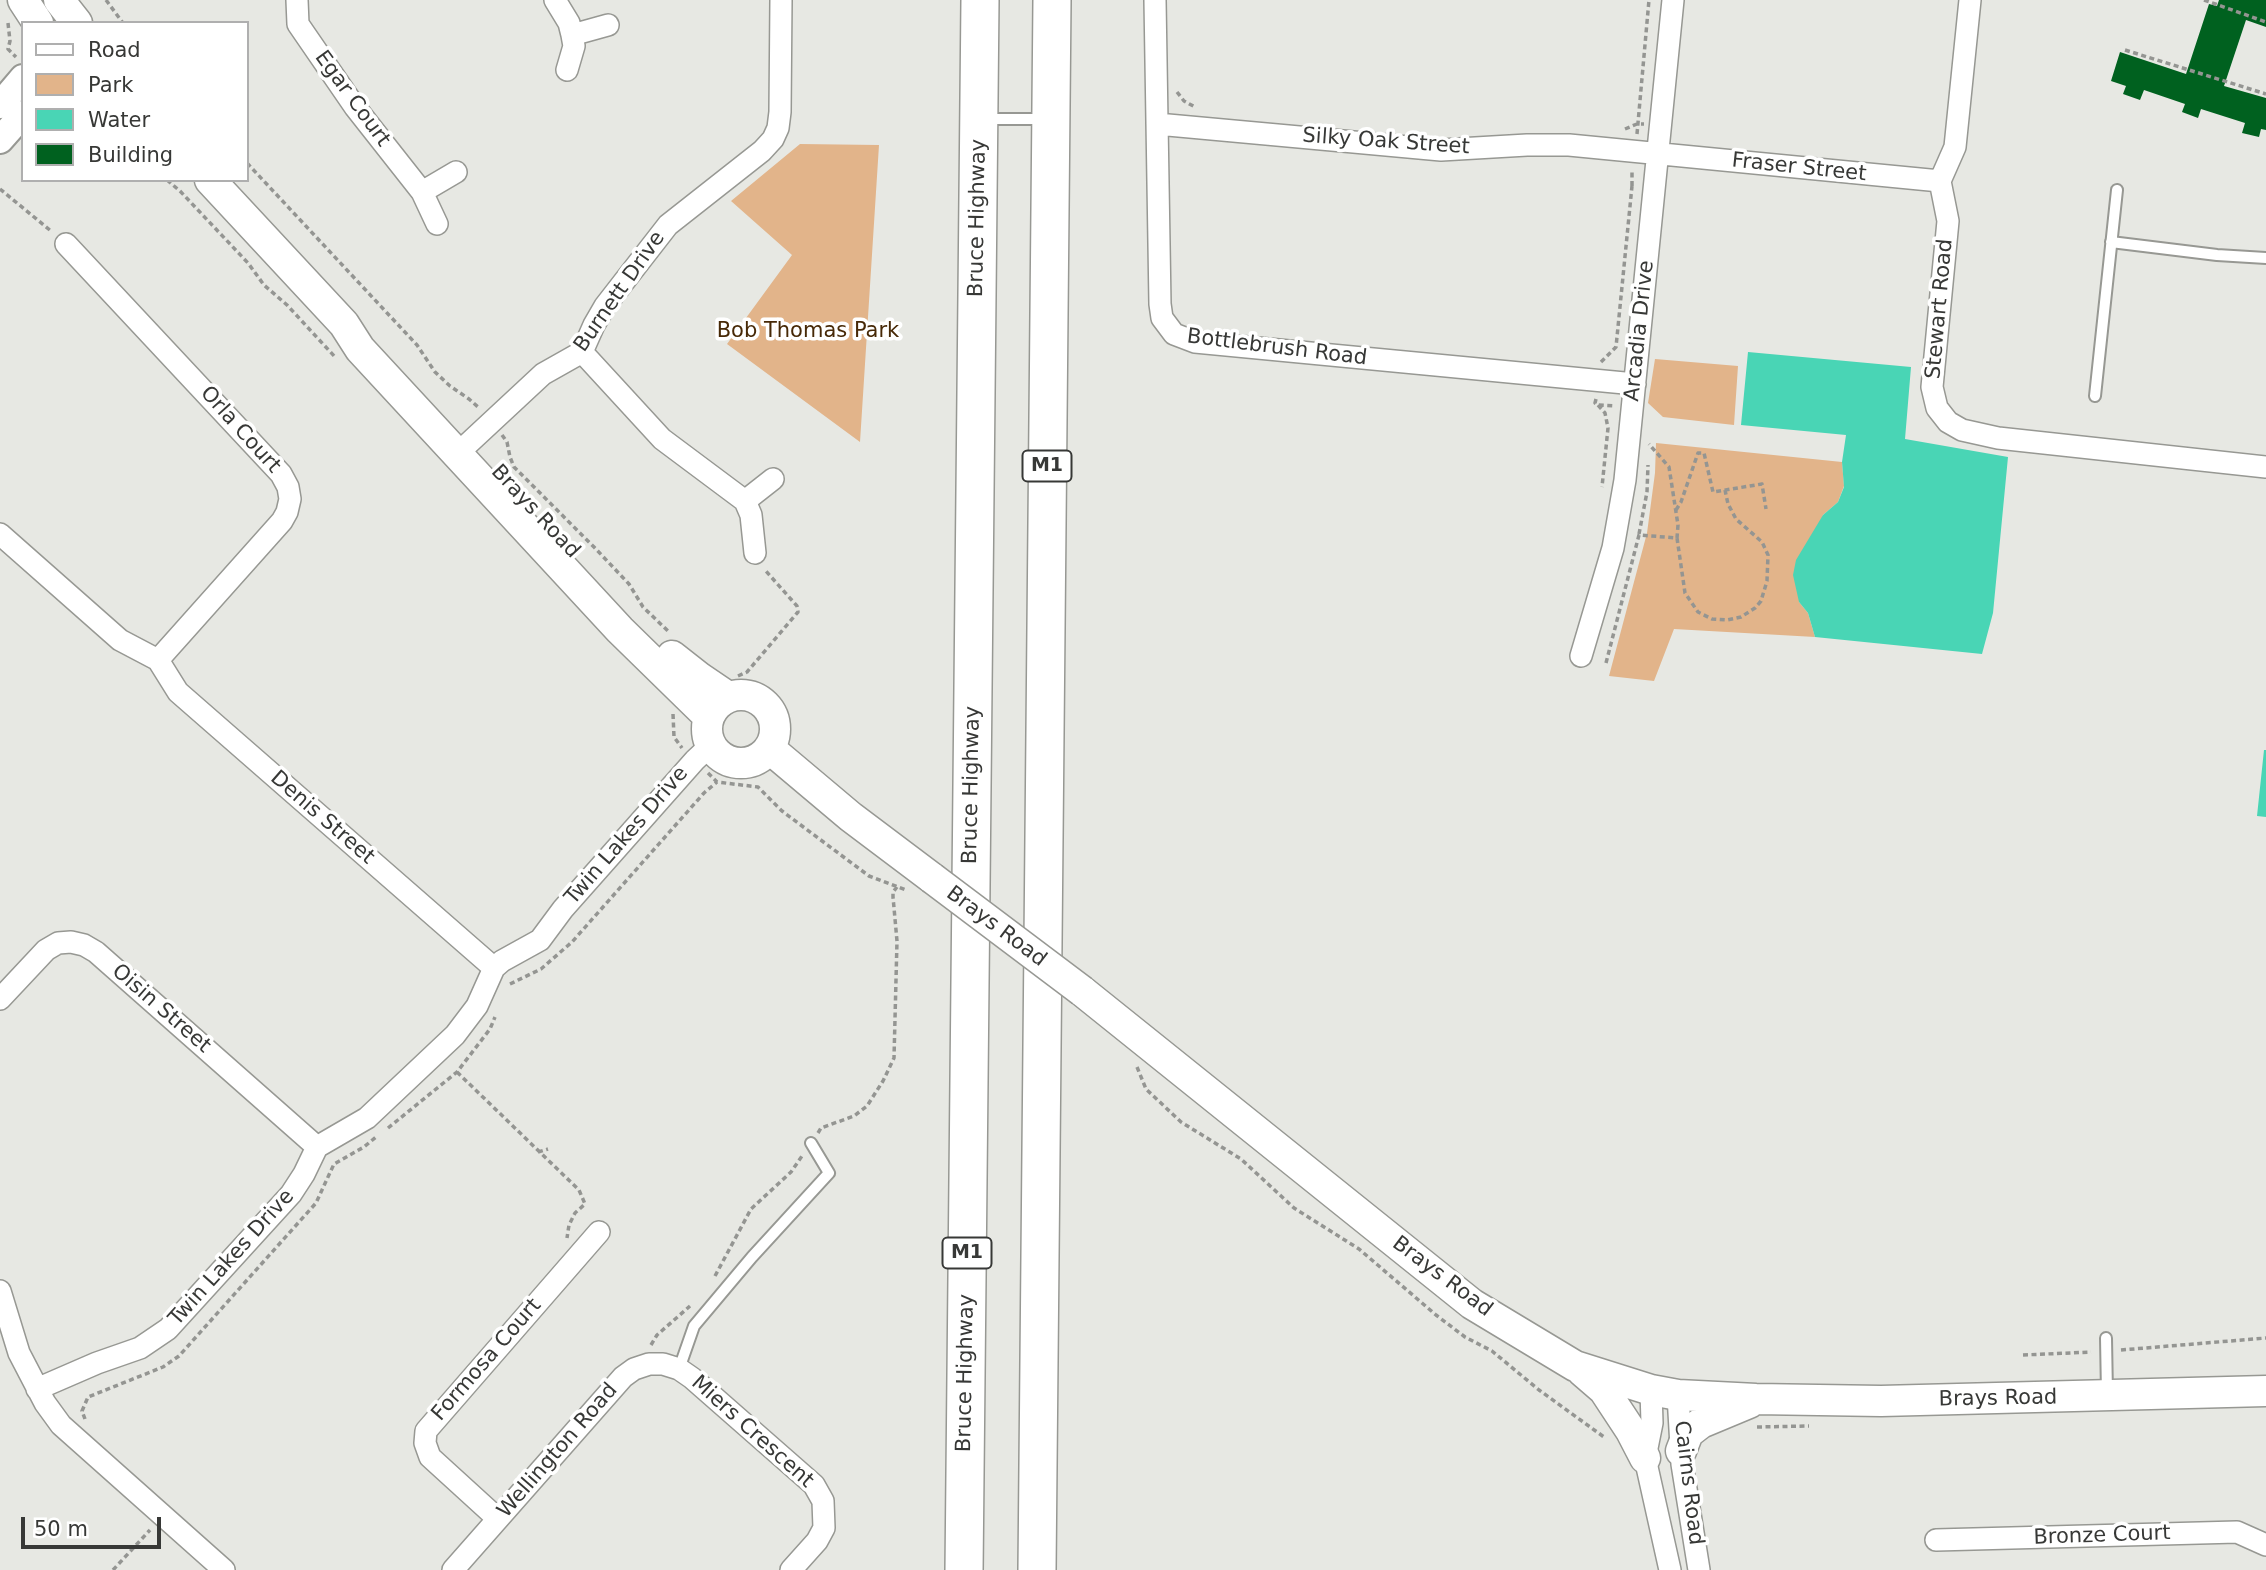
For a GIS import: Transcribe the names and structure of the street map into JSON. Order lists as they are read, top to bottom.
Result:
{
  "streets": {
    "highway": ["Bruce Highway", "M1"],
    "main road": ["Brays Road"],
    "street": [
      "Egar Court",
      "Silky Oak Street",
      "Fraser Street",
      "Burnett Drive",
      "Stewart Road",
      "Arcadia Drive",
      "Bottlebrush Road",
      "Orla Court",
      "Denis Street",
      "Twin Lakes Drive",
      "Oisin Street",
      "Formosa Court",
      "Miers Crescent",
      "Wellington Road",
      "Cairns Road",
      "Bronze Court"
    ]
  },
  "crossings": [
    ["Silky Oak Street", "Fraser Street"],
    ["Silky Oak Street", "Arcadia Drive"],
    ["Silky Oak Street", "Bottlebrush Road"],
    ["Fraser Street", "Stewart Road"],
    ["Fraser Street", "Arcadia Drive"],
    ["Burnett Drive", "Brays Road"],
    ["Arcadia Drive", "Bottlebrush Road"],
    ["Orla Court", "Denis Street"],
    ["Brays Road", "Twin Lakes Drive"],
    ["Brays Road", "Cairns Road"],
    ["Denis Street", "Twin Lakes Drive"],
    ["Twin Lakes Drive", "Oisin Street"],
    ["Formosa Court", "Wellington Road"]
  ],
  "parks": ["Bob Thomas Park"],
  "legend": [
    "Road",
    "Park",
    "Water",
    "Building"
  ],
  "scale_bar": "50 m"
}
